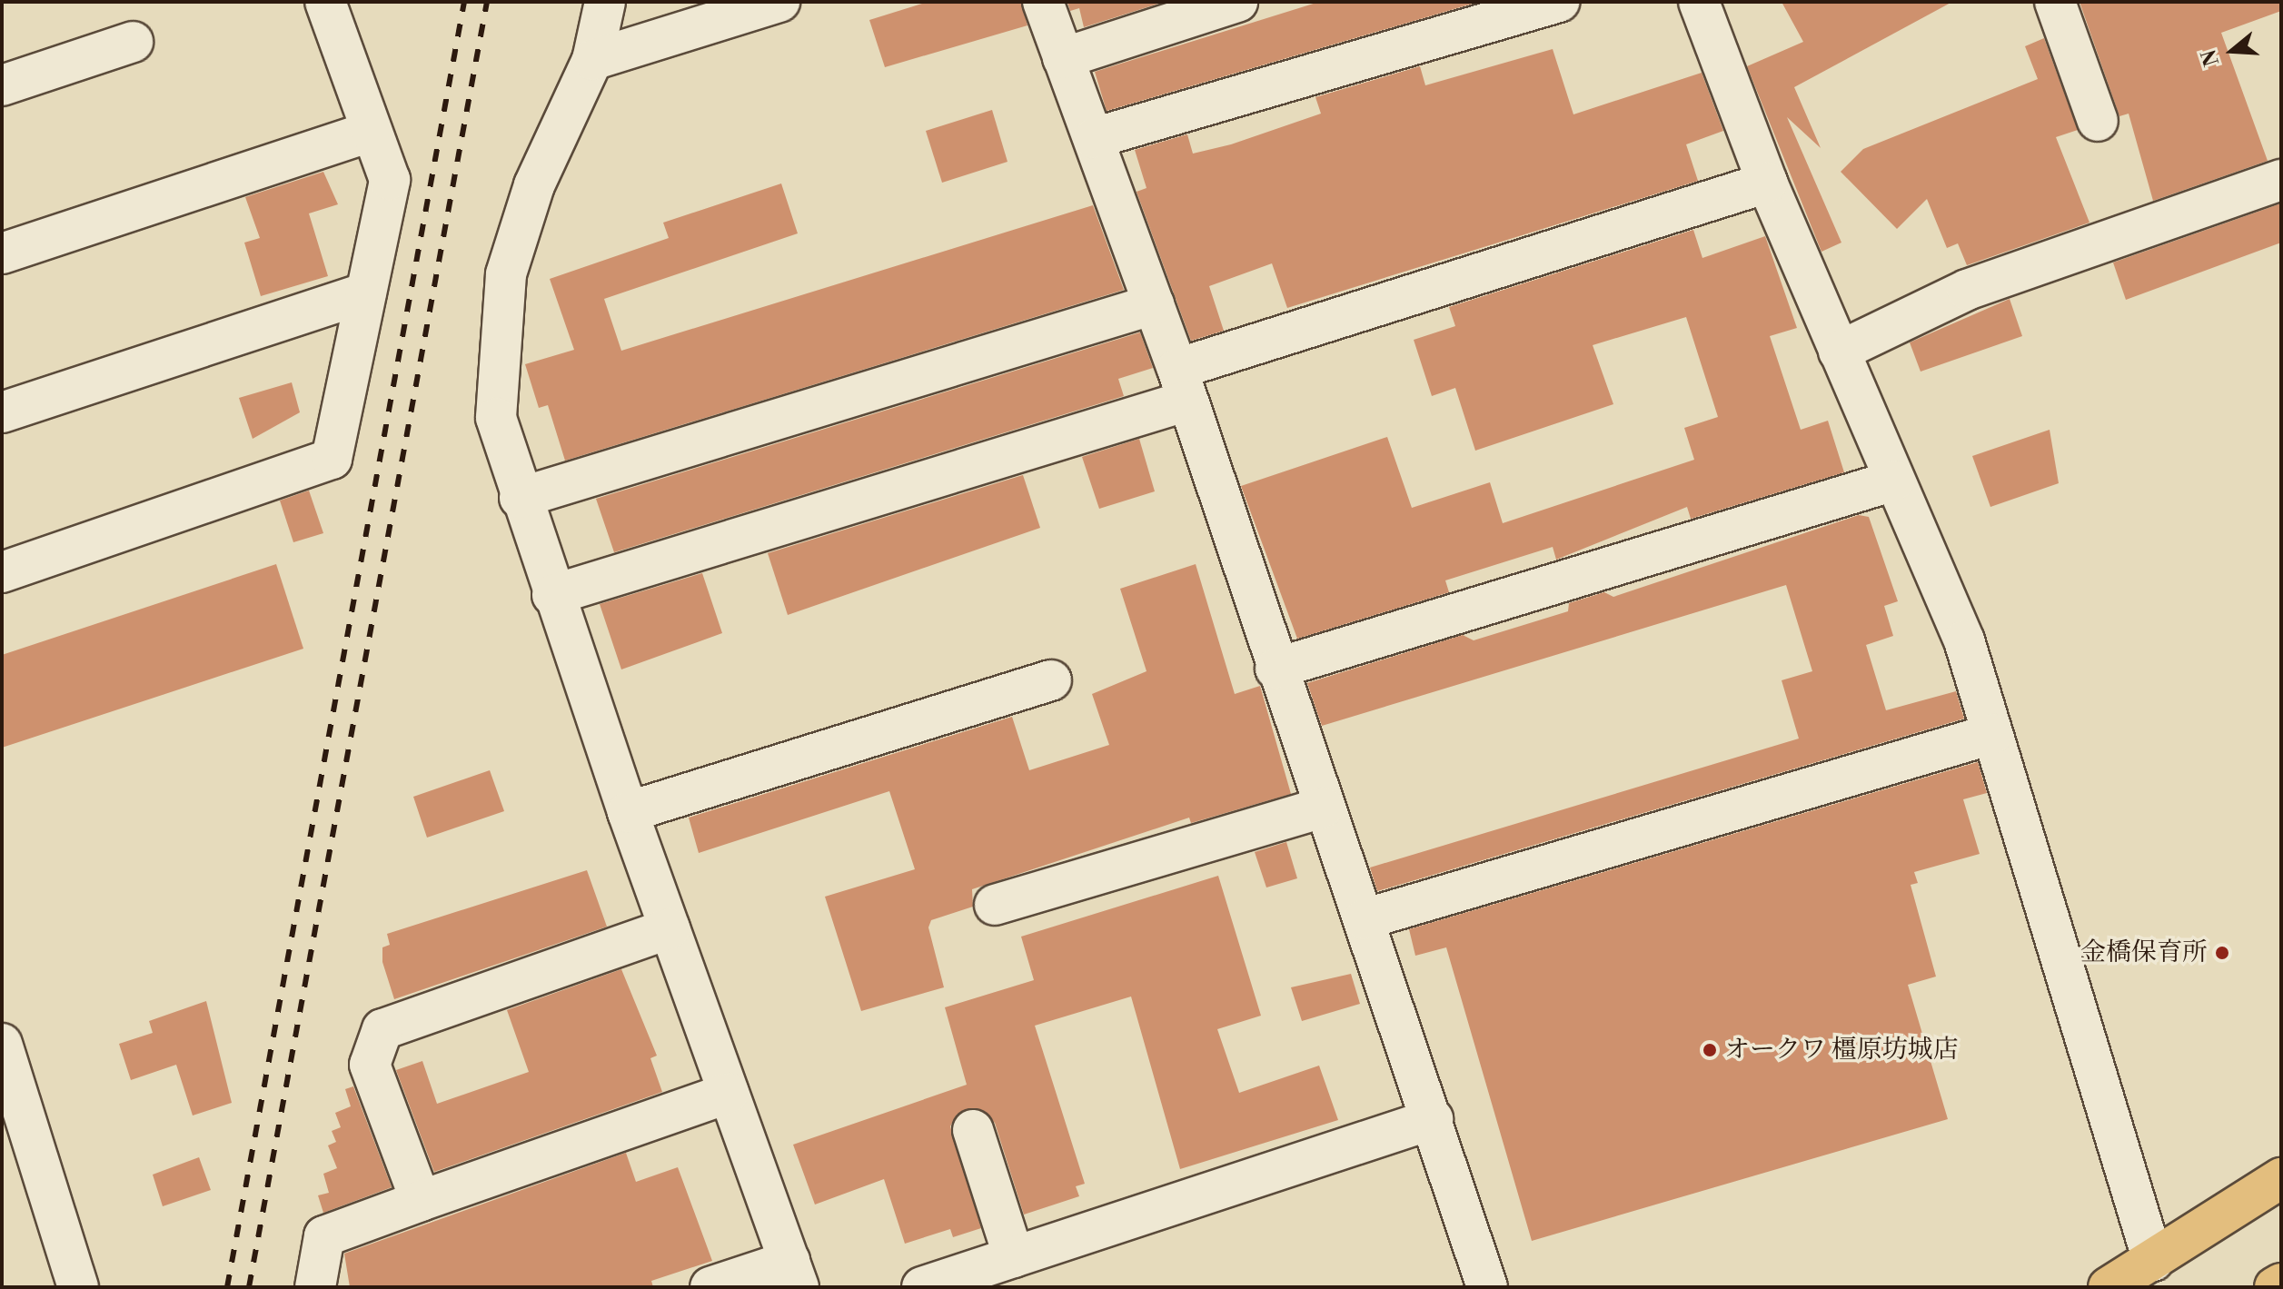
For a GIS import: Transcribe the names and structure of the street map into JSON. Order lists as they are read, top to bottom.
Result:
{
  "places": ["金橋保育所", "オークワ 橿原坊城店"],
  "north": "left"
}
